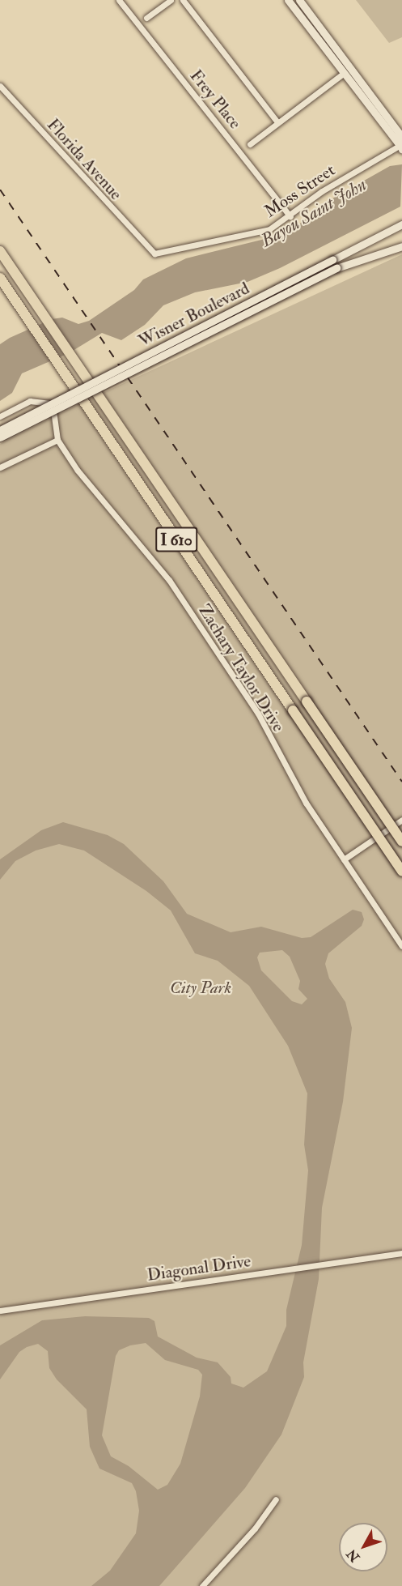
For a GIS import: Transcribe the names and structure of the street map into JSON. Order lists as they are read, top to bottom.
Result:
{
  "streets": {
    "highway": ["I 610"],
    "street": [
      "Frey Place",
      "Florida Avenue",
      "Moss Street",
      "Wisner Boulevard",
      "Zachary Taylor Drive",
      "Diagonal Drive"
    ]
  },
  "crossings": [
    ["Frey Place", "Moss Street"],
    ["Florida Avenue", "Moss Street"]
  ],
  "water": ["Bayou Saint John"],
  "parks": ["City Park"],
  "north": "bottom left"
}
